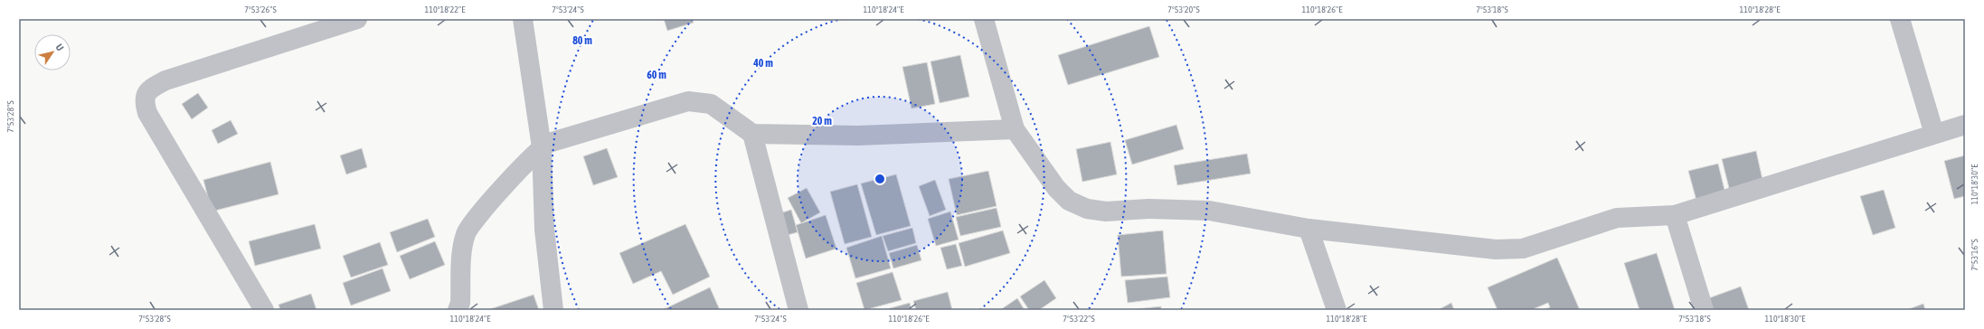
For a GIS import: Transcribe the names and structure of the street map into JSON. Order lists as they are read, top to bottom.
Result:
{
  "north": "top right",
  "coordinates": [
    "7°53'26\"S",
    "110°18'22\"E",
    "7°53'24\"S",
    "110°18'24\"E",
    "7°53'20\"S",
    "110°18'26\"E",
    "7°53'18\"S",
    "110°18'28\"E",
    "7°53'28\"S",
    "110°18'30\"E",
    "7°53'16\"S",
    "7°53'22\"S"
  ],
  "rings": [
    "80 m",
    "40 m",
    "60 m",
    "20 m"
  ]
}
